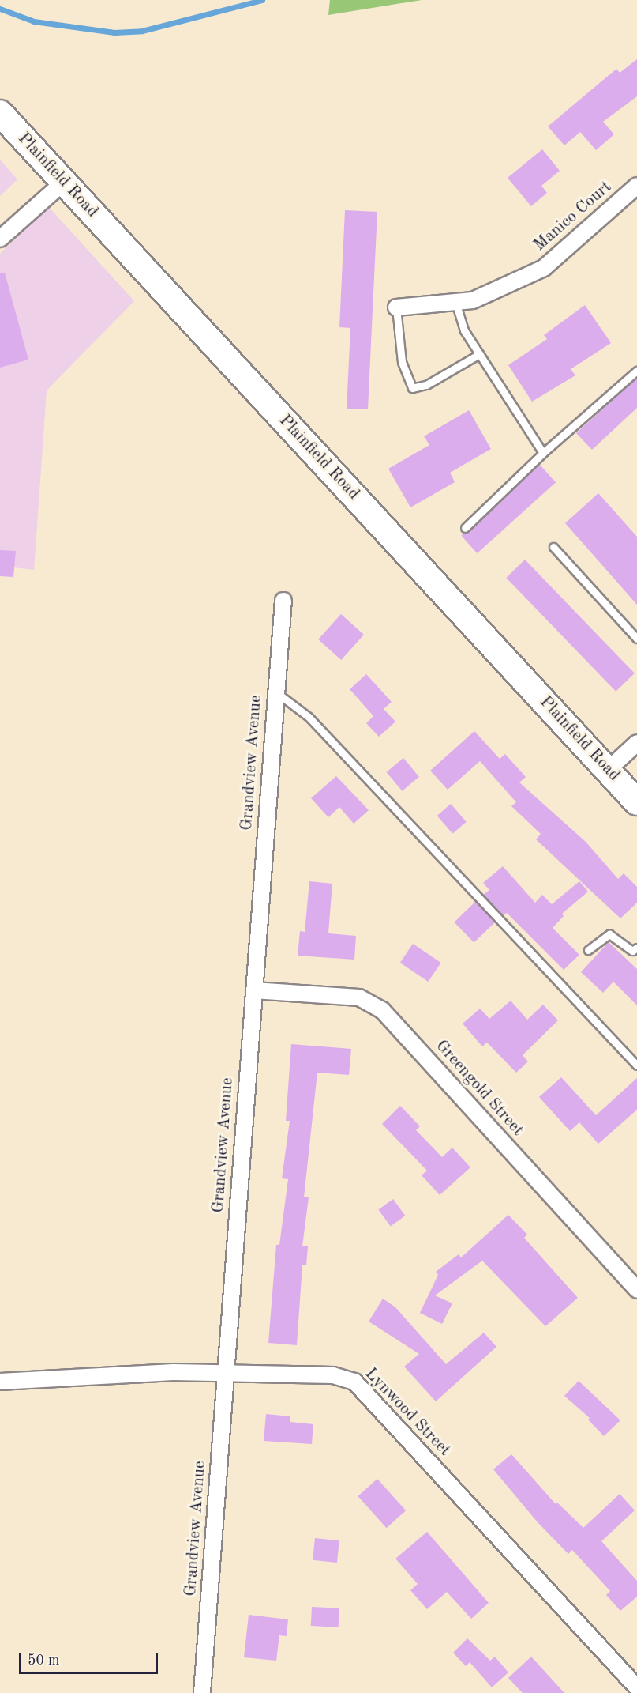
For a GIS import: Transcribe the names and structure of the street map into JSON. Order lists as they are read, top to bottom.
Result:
{
  "streets": {
    "main road": ["Plainfield Road"],
    "street": [
      "Manico Court",
      "Grandview Avenue",
      "Greengold Street",
      "Lynwood Street"
    ]
  },
  "crossings": [
    ["Grandview Avenue", "Greengold Street"],
    ["Grandview Avenue", "Lynwood Street"]
  ],
  "scale_bar": "50 m"
}
